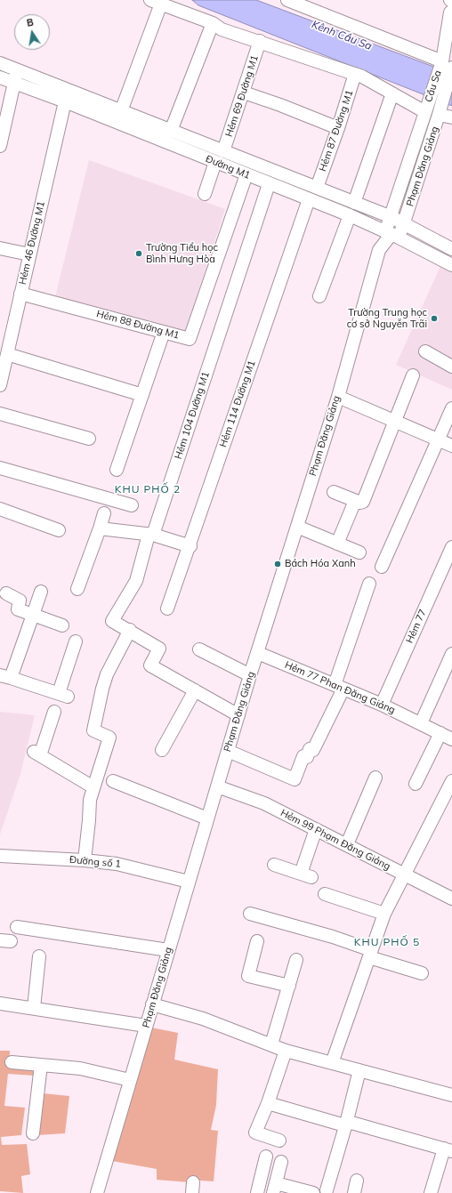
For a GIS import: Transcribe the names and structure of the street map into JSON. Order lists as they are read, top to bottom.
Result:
{
  "streets": {
    "street": [
      "Cầu Sa",
      "Hẻm 69 Đường M1",
      "Hẻm 87 Đường M1",
      "Phạm Đăng Giảng",
      "Đường M1",
      "Hẻm 46 Đường M1",
      "Hẻm 88 Đường M1",
      "Hẻm 114 Đường M1",
      "Hẻm 104 Đường M1",
      "Hẻm 77",
      "Hẻm 77 Phan Đăng Giảng",
      "Hẻm 99 Phạm Đăng Giảng",
      "Đường số 1"
    ]
  },
  "crossings": [
    ["Cầu Sa", "Phạm Đăng Giảng"],
    ["Hẻm 69 Đường M1", "Đường M1"],
    ["Hẻm 87 Đường M1", "Đường M1"],
    ["Phạm Đăng Giảng", "Đường M1"],
    ["Phạm Đăng Giảng", "Hẻm 77 Phan Đăng Giảng"],
    ["Phạm Đăng Giảng", "Hẻm 99 Phạm Đăng Giảng"],
    ["Phạm Đăng Giảng", "Đường số 1"],
    ["Đường M1", "Hẻm 46 Đường M1"],
    ["Đường M1", "Hẻm 88 Đường M1"],
    ["Đường M1", "Hẻm 114 Đường M1"],
    ["Đường M1", "Hẻm 104 Đường M1"],
    ["Hẻm 46 Đường M1", "Hẻm 88 Đường M1"],
    ["Hẻm 77", "Hẻm 77 Phan Đăng Giảng"]
  ],
  "districts": ["KHU PHỐ 2", "KHU PHỐ 5"],
  "water": ["Kênh Cầu Sa"],
  "places": ["Trường Tiểu học Bình Hưng Hòa", "Trường Trung học cơ sở Nguyễn Trãi", "Bách Hóa Xanh"],
  "north": "top"
}
